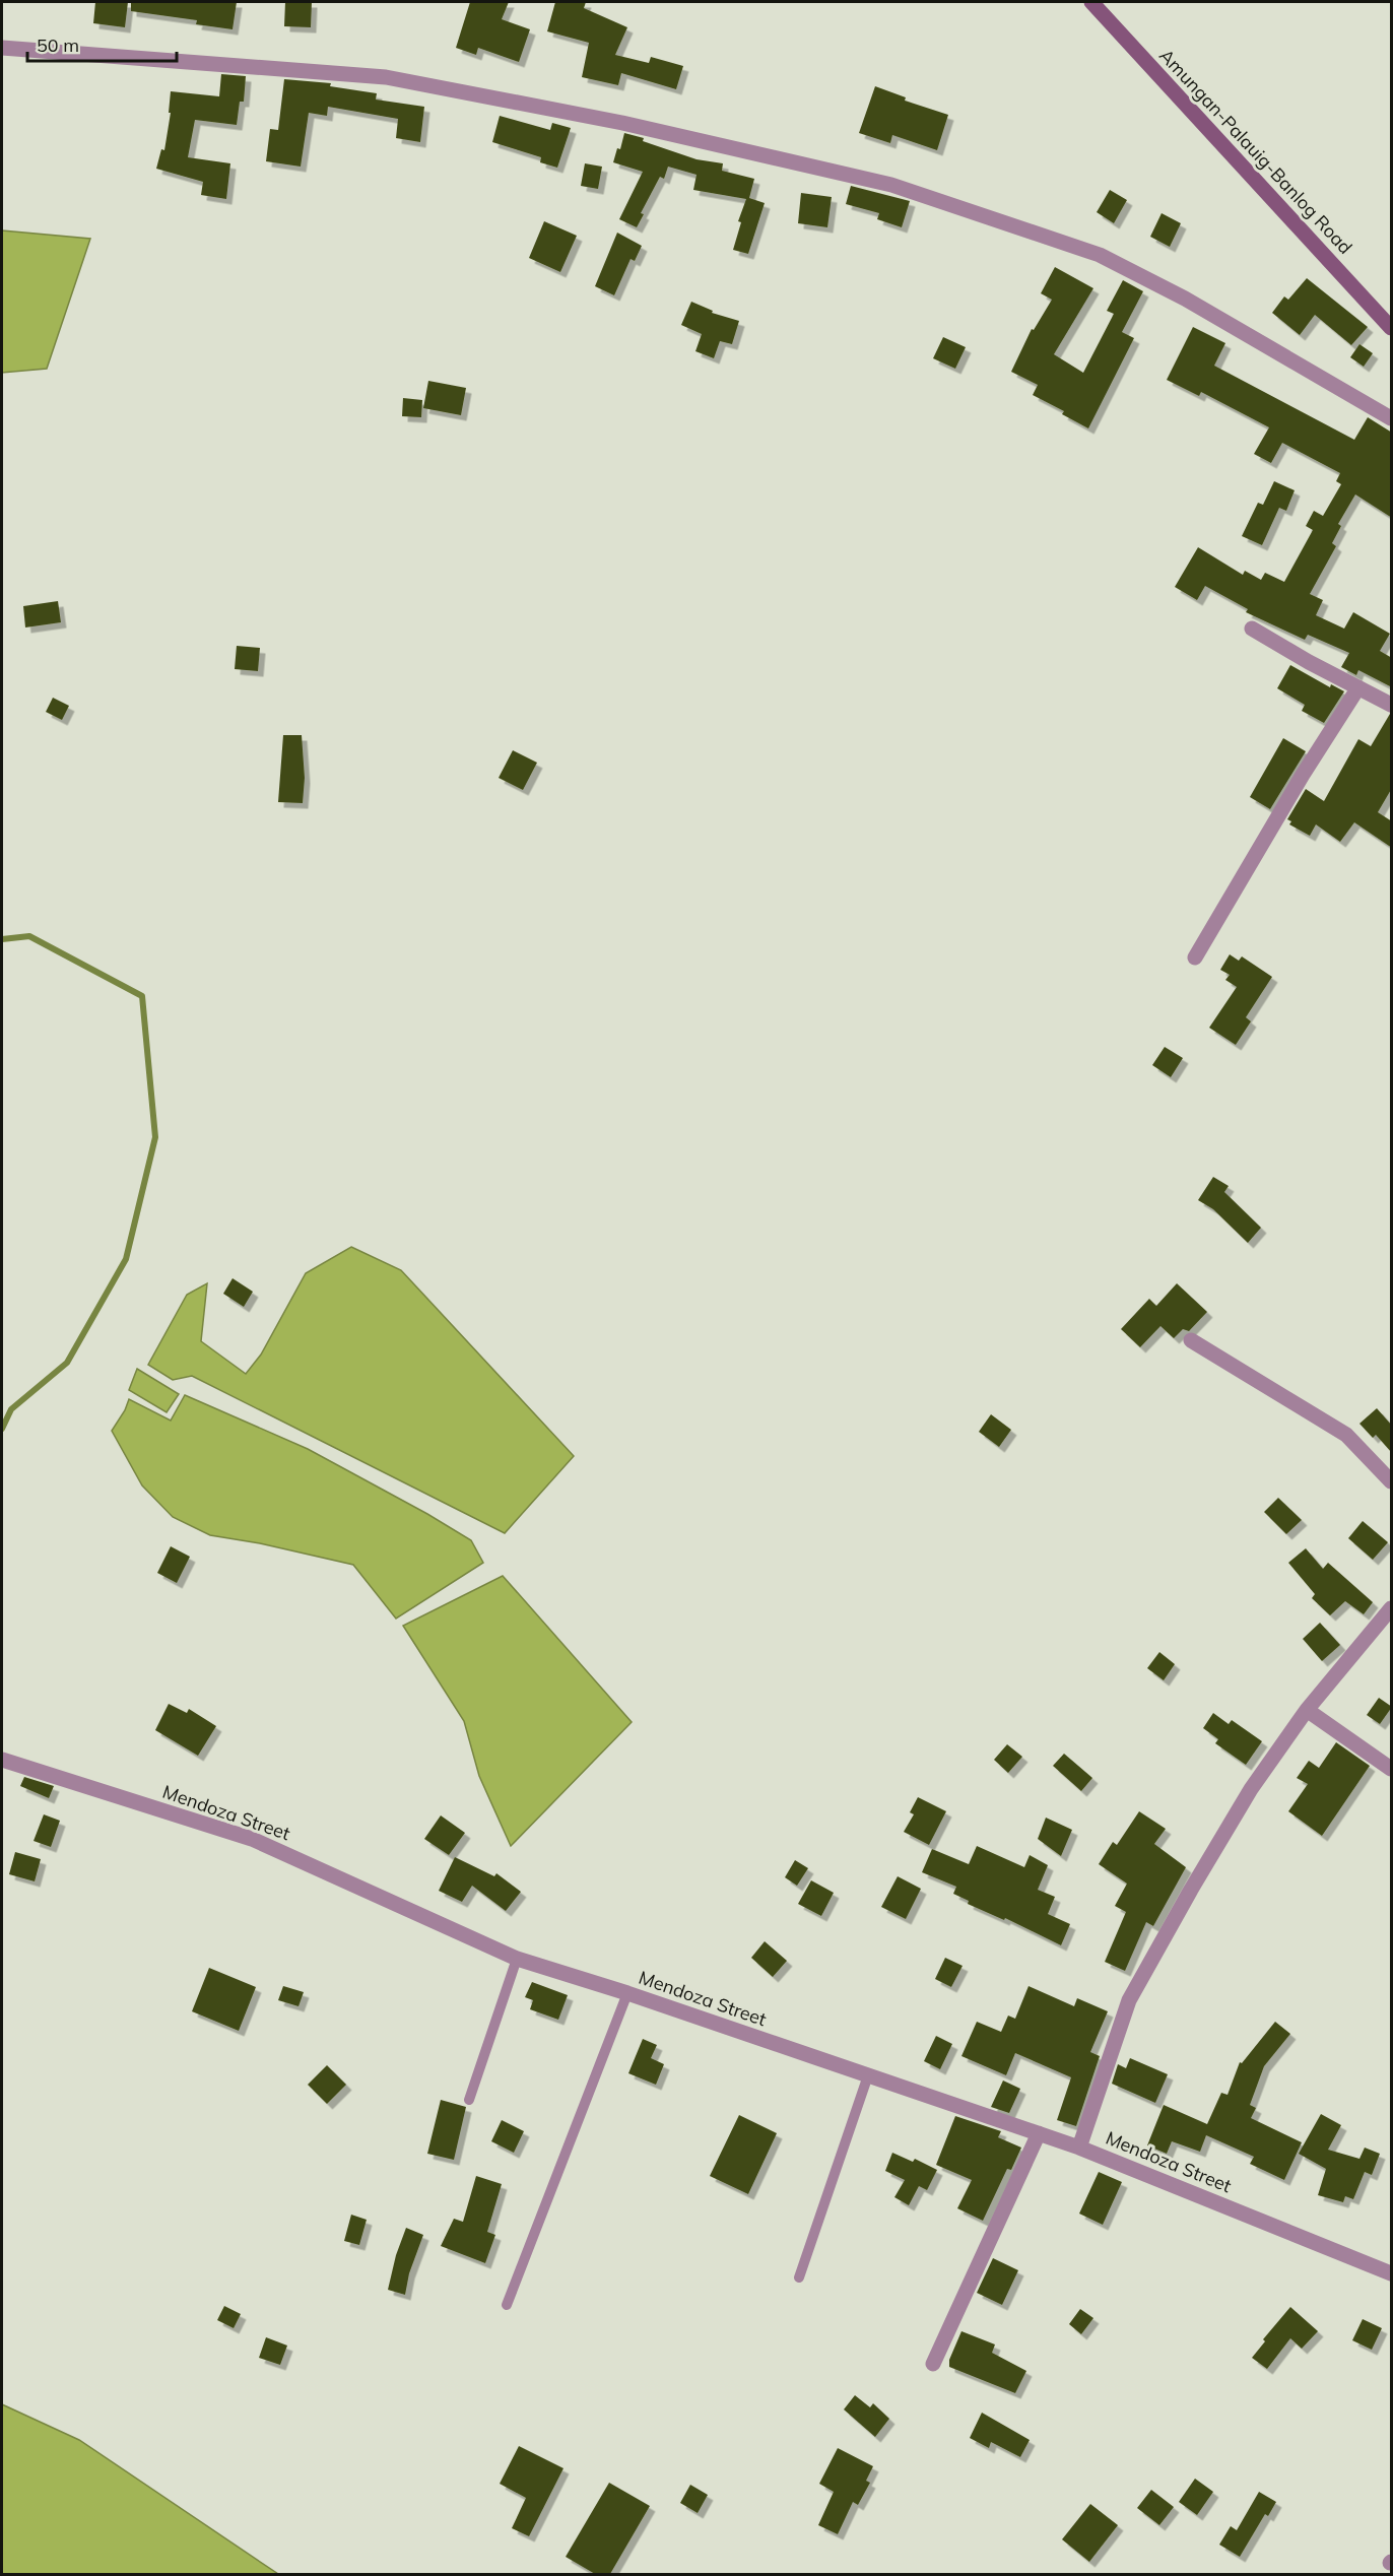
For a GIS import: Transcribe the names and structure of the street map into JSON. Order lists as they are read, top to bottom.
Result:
{
  "streets": {
    "main road": ["Amungan-Palauig-Banlog Road"],
    "street": ["Mendoza Street"]
  },
  "scale_bar": "50 m"
}
